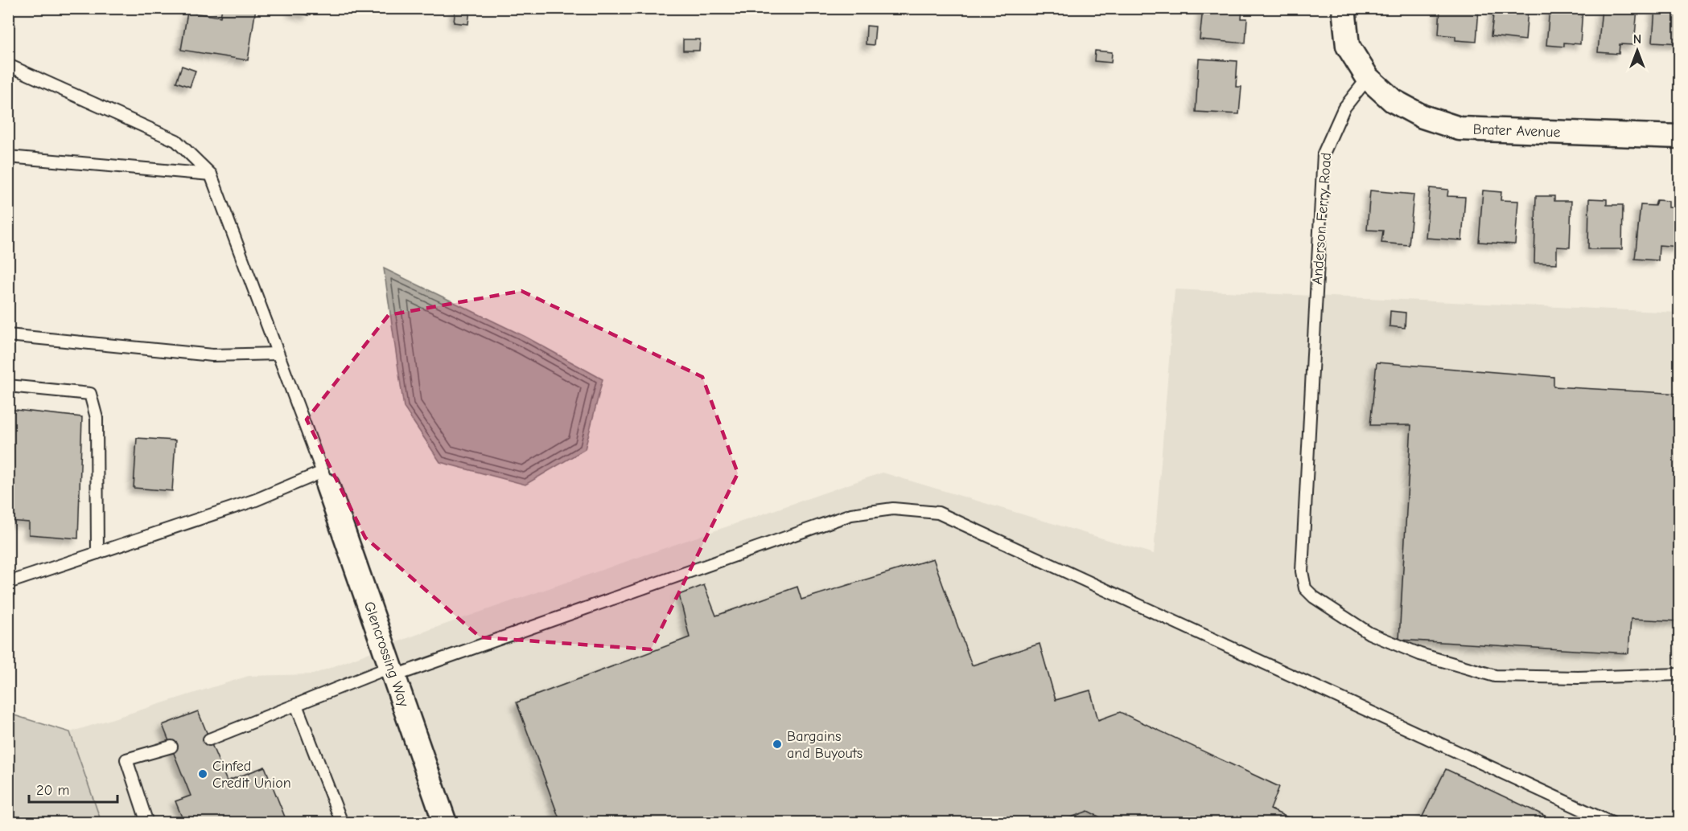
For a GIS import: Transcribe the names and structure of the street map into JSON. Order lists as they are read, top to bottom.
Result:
{
  "streets": {
    "street": ["Brater Avenue", "Glencrossing Way"],
    "lane": ["Anderson Ferry Road"]
  },
  "crossings": [
    ["Brater Avenue", "Anderson Ferry Road"]
  ],
  "places": ["Bargains and Buyouts", "Cinfed Credit Union"],
  "scale_bar": "20 m",
  "north": "top"
}
